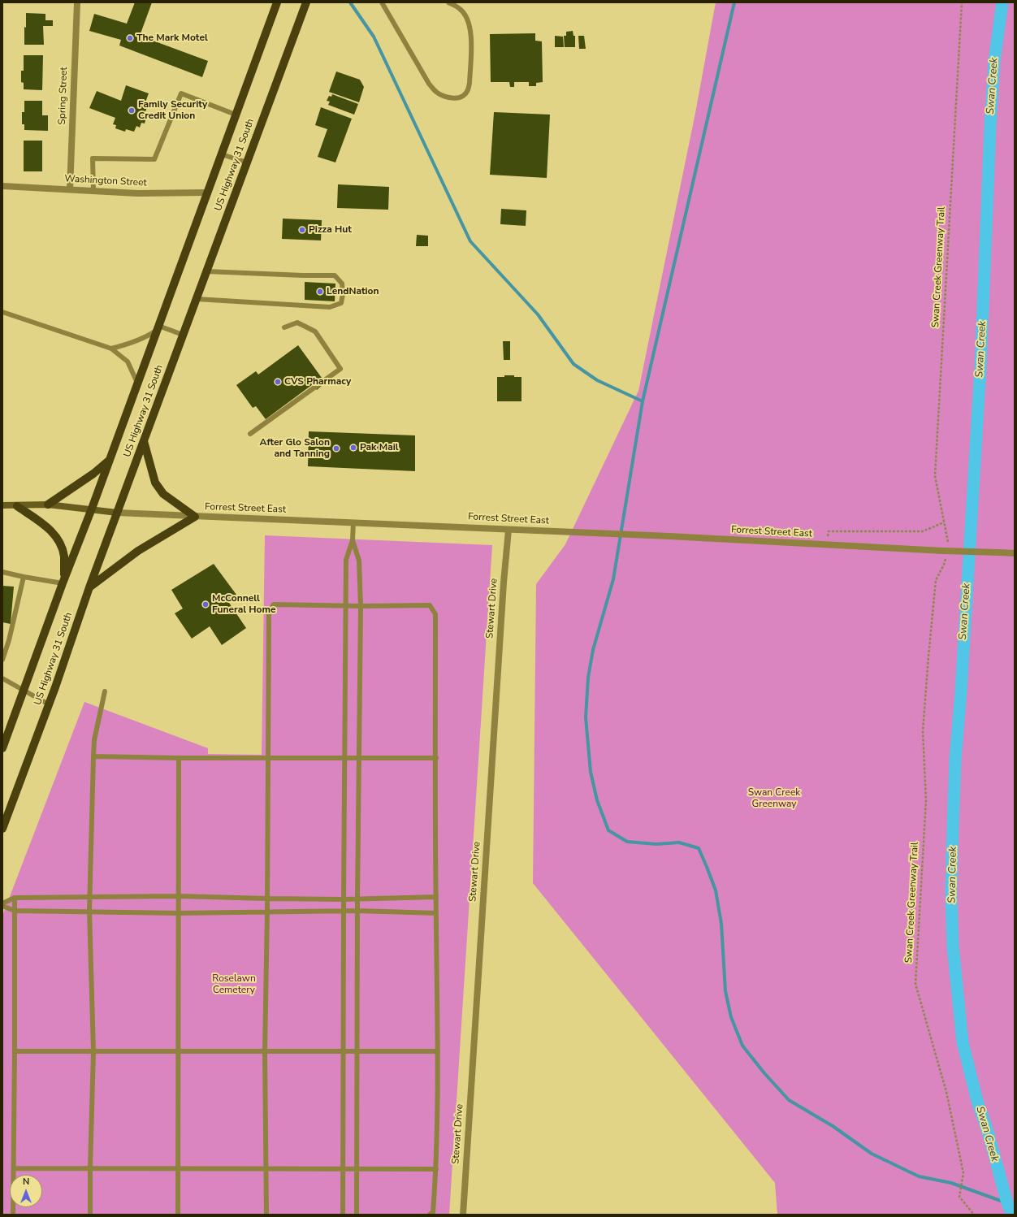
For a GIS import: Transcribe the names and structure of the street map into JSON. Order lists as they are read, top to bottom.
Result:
{
  "streets": {
    "main road": ["US Highway 31 South", "Forrest Street East"],
    "street": ["Spring Street", "Washington Street", "Stewart Drive"],
    "path": ["Swan Creek Greenway Trail"]
  },
  "crossings": [
    ["Spring Street", "Washington Street"],
    ["US Highway 31 South", "Washington Street"],
    ["US Highway 31 South", "Forrest Street East"],
    ["Forrest Street East", "Stewart Drive"]
  ],
  "water": ["Swan Creek"],
  "parks": ["Swan Creek Greenway", "Roselawn Cemetery"],
  "places": [
    "The Mark Motel",
    "Family Security Credit Union",
    "Pizza Hut",
    "LendNation",
    "CVS Pharmacy",
    "Pak Mail",
    "After Glo Salon and Tanning",
    "McConnell Funeral Home"
  ],
  "north": "top"
}
